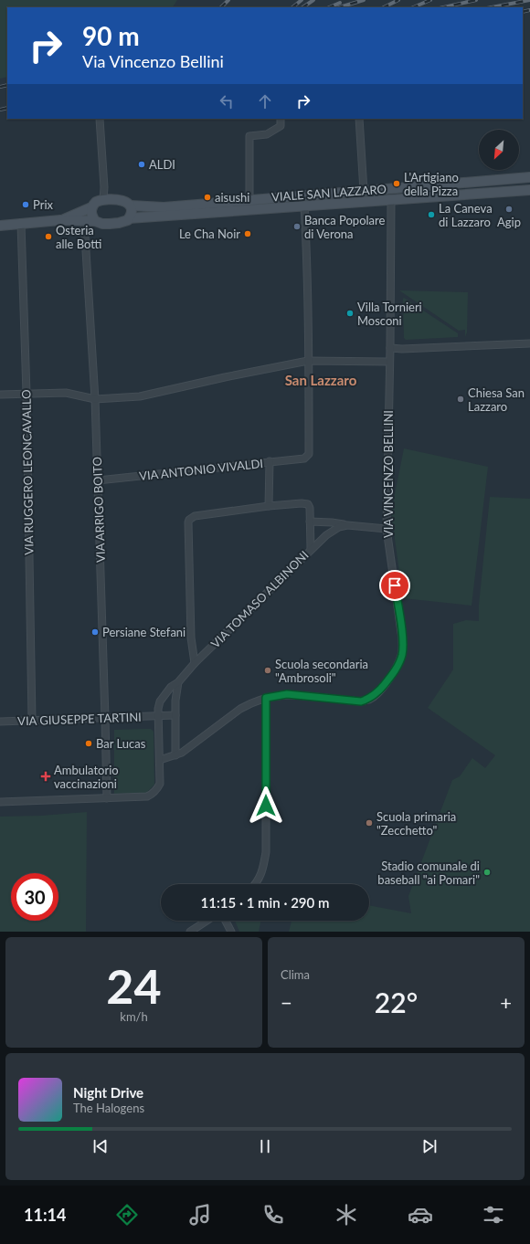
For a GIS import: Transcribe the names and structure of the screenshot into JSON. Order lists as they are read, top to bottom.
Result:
{
  "streets": {
    "main road": ["VIALE SAN LAZZARO"],
    "street": [
      "VIA ANTONIO VIVALDI",
      "VIA RUGGERO LEONCAVALLO",
      "VIA VINCENZO BELLINI",
      "VIA ARRIGO BOITO",
      "VIA TOMASO ALBINONI",
      "VIA GIUSEPPE TARTINI"
    ]
  },
  "crossings": [
    ["VIALE SAN LAZZARO", "VIA RUGGERO LEONCAVALLO"],
    ["VIALE SAN LAZZARO", "VIA VINCENZO BELLINI"],
    ["VIALE SAN LAZZARO", "VIA ARRIGO BOITO"],
    ["VIA ANTONIO VIVALDI", "VIA ARRIGO BOITO"],
    ["VIA RUGGERO LEONCAVALLO", "VIA GIUSEPPE TARTINI"],
    ["VIA VINCENZO BELLINI", "VIA TOMASO ALBINONI"],
    ["VIA ARRIGO BOITO", "VIA TOMASO ALBINONI"],
    ["VIA ARRIGO BOITO", "VIA GIUSEPPE TARTINI"],
    ["VIA TOMASO ALBINONI", "VIA GIUSEPPE TARTINI"]
  ],
  "districts": ["San Lazzaro"],
  "places": {
    "other": [
      "ALDI",
      "L'Artigiano della Pizza",
      "aisushi",
      "Prix",
      "Agip",
      "La Caneva di Lazzaro",
      "Banca Popolare di Verona",
      "Le Cha Noir",
      "Osteria alle Botti",
      "Villa Tornieri Mosconi",
      "Chiesa San Lazzaro",
      "Persiane Stefani",
      "Scuola secondaria \"Ambrosoli\"",
      "Bar Lucas",
      "Scuola primaria \"Zecchetto\"",
      "Stadio comunale di baseball \"ai Pomari\""
    ],
    "health": ["Ambulatorio vaccinazioni"]
  },
  "north": "bottom left",
  "page": {
    "turn": ["90 m", "Via Vincenzo Bellini"],
    "limit": "30",
    "trip": "11:15 · 1 min · 290 m",
    "tile": [
      ["24", "km/h"],
      "Clima"
    ],
    "heat": ["−", "22°", "+"],
    "song": ["Night Drive", "The Halogens"],
    "tabs": "11:14"
  }
}
